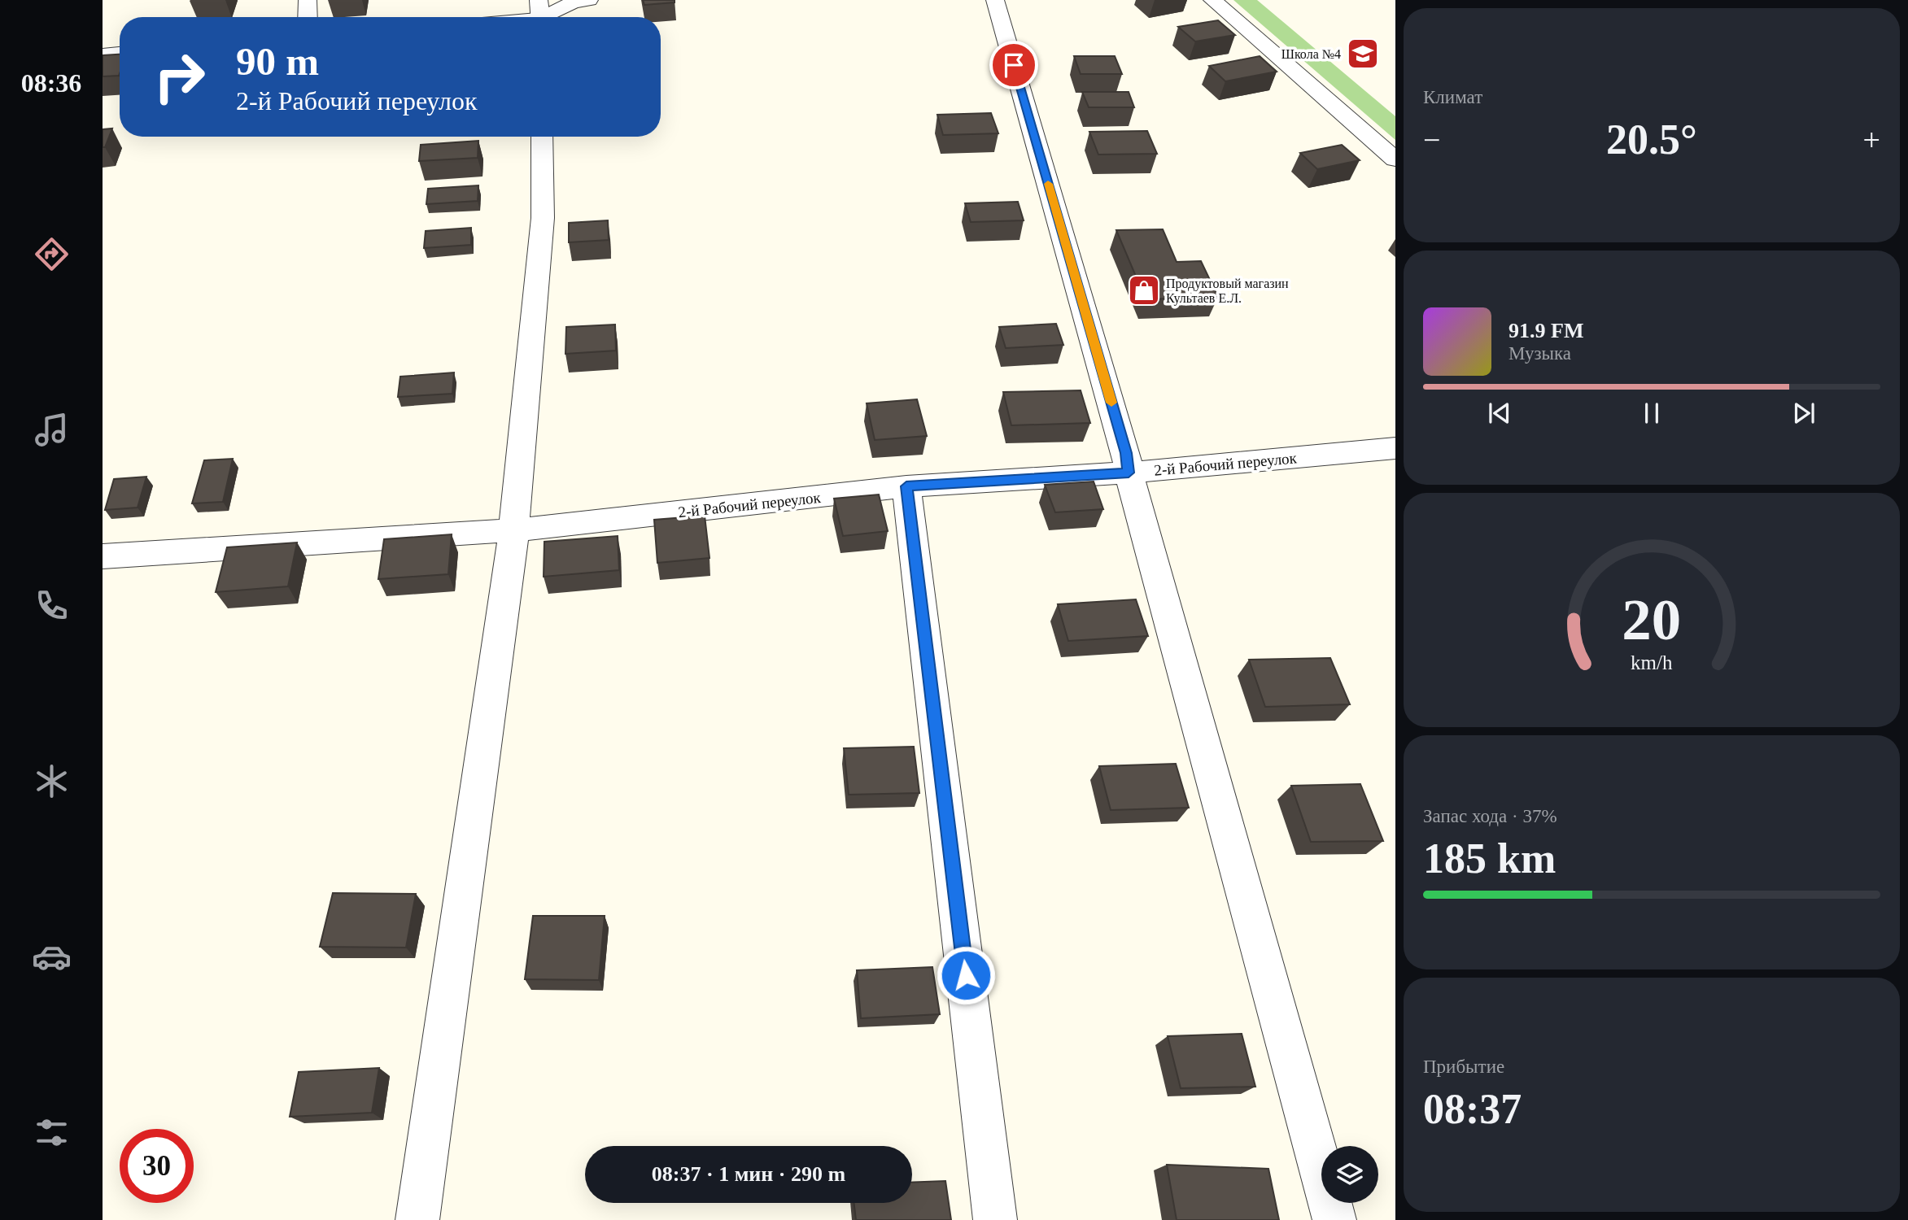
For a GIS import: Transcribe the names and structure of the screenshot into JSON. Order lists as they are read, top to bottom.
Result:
{
  "streets": {
    "street": ["2-й Рабочий переулок"]
  },
  "places": {
    "school or university": ["Школа №4"],
    "shop": ["Продуктовый магазин Культаев Е.Л."]
  },
  "page": {
    "tabs": "08:36",
    "tile": [
      "Климат",
      ["Запас хода · 37%", "185 km"],
      ["Прибытие", "08:37"]
    ],
    "turn": ["90 m", "2-й Рабочий переулок"],
    "heat": ["−", "20.5°", "+"],
    "song": ["91.9 FM", "Музыка"],
    "limit": "30",
    "trip": "08:37 · 1 мин · 290 m",
    "gauge": ["20", "km/h"]
  }
}
